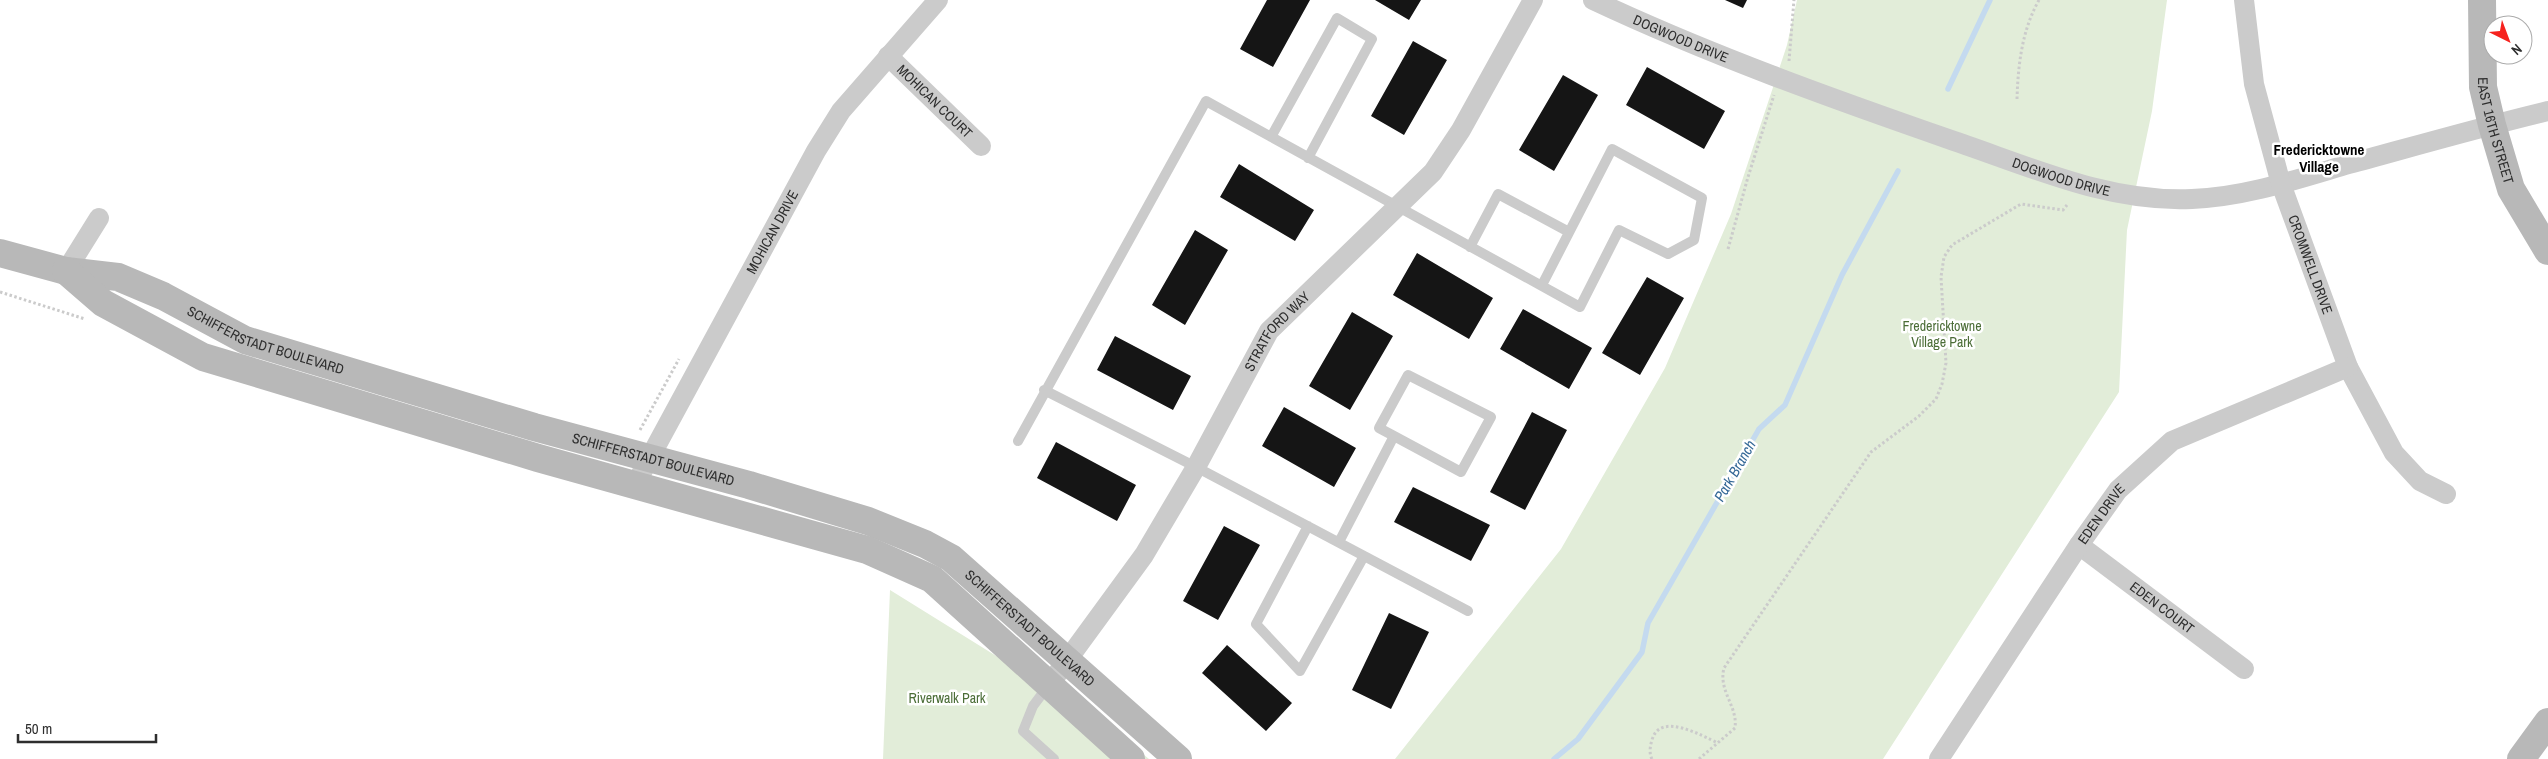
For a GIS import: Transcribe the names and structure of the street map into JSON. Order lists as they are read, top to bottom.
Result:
{
  "streets": {
    "main road": ["EAST 16TH STREET", "SCHIFFERSTADT BOULEVARD"],
    "street": [
      "DOGWOOD DRIVE",
      "MOHICAN COURT",
      "MOHICAN DRIVE",
      "CROMWELL DRIVE",
      "STRATFORD WAY",
      "EDEN DRIVE",
      "EDEN COURT"
    ]
  },
  "crossings": [
    ["DOGWOOD DRIVE", "EAST 16TH STREET"],
    ["DOGWOOD DRIVE", "CROMWELL DRIVE"],
    ["MOHICAN COURT", "MOHICAN DRIVE"],
    ["MOHICAN DRIVE", "SCHIFFERSTADT BOULEVARD"],
    ["CROMWELL DRIVE", "EDEN DRIVE"],
    ["STRATFORD WAY", "SCHIFFERSTADT BOULEVARD"],
    ["EDEN DRIVE", "EDEN COURT"]
  ],
  "districts": ["Fredericktowne Village"],
  "water": ["Park Branch"],
  "parks": ["Fredericktowne Village Park", "Riverwalk Park"],
  "scale_bar": "50 m",
  "north": "bottom right"
}
